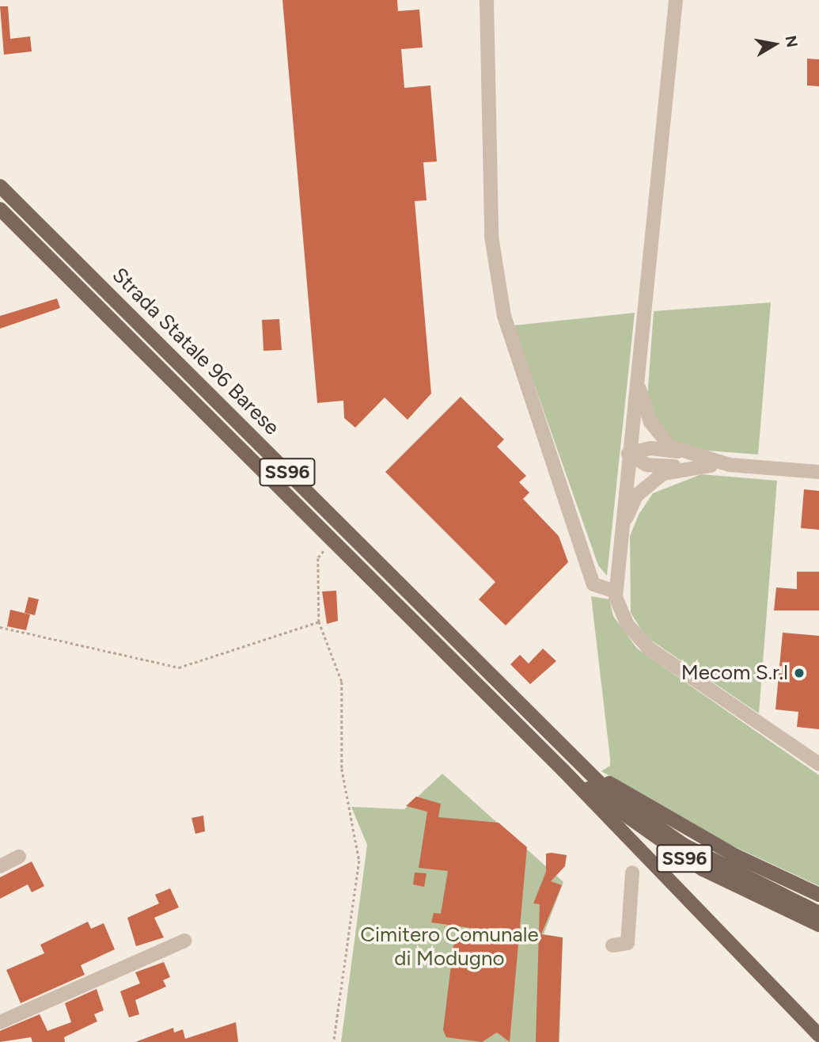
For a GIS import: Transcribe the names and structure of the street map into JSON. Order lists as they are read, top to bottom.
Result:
{
  "streets": {
    "main road": ["Strada Statale 96 Barese", "SS96"]
  },
  "crossings": [
    ["Strada Statale 96 Barese", "SS96"]
  ],
  "parks": ["Cimitero Comunale di Modugno"],
  "places": ["Mecom S.r.l"],
  "north": "right"
}
